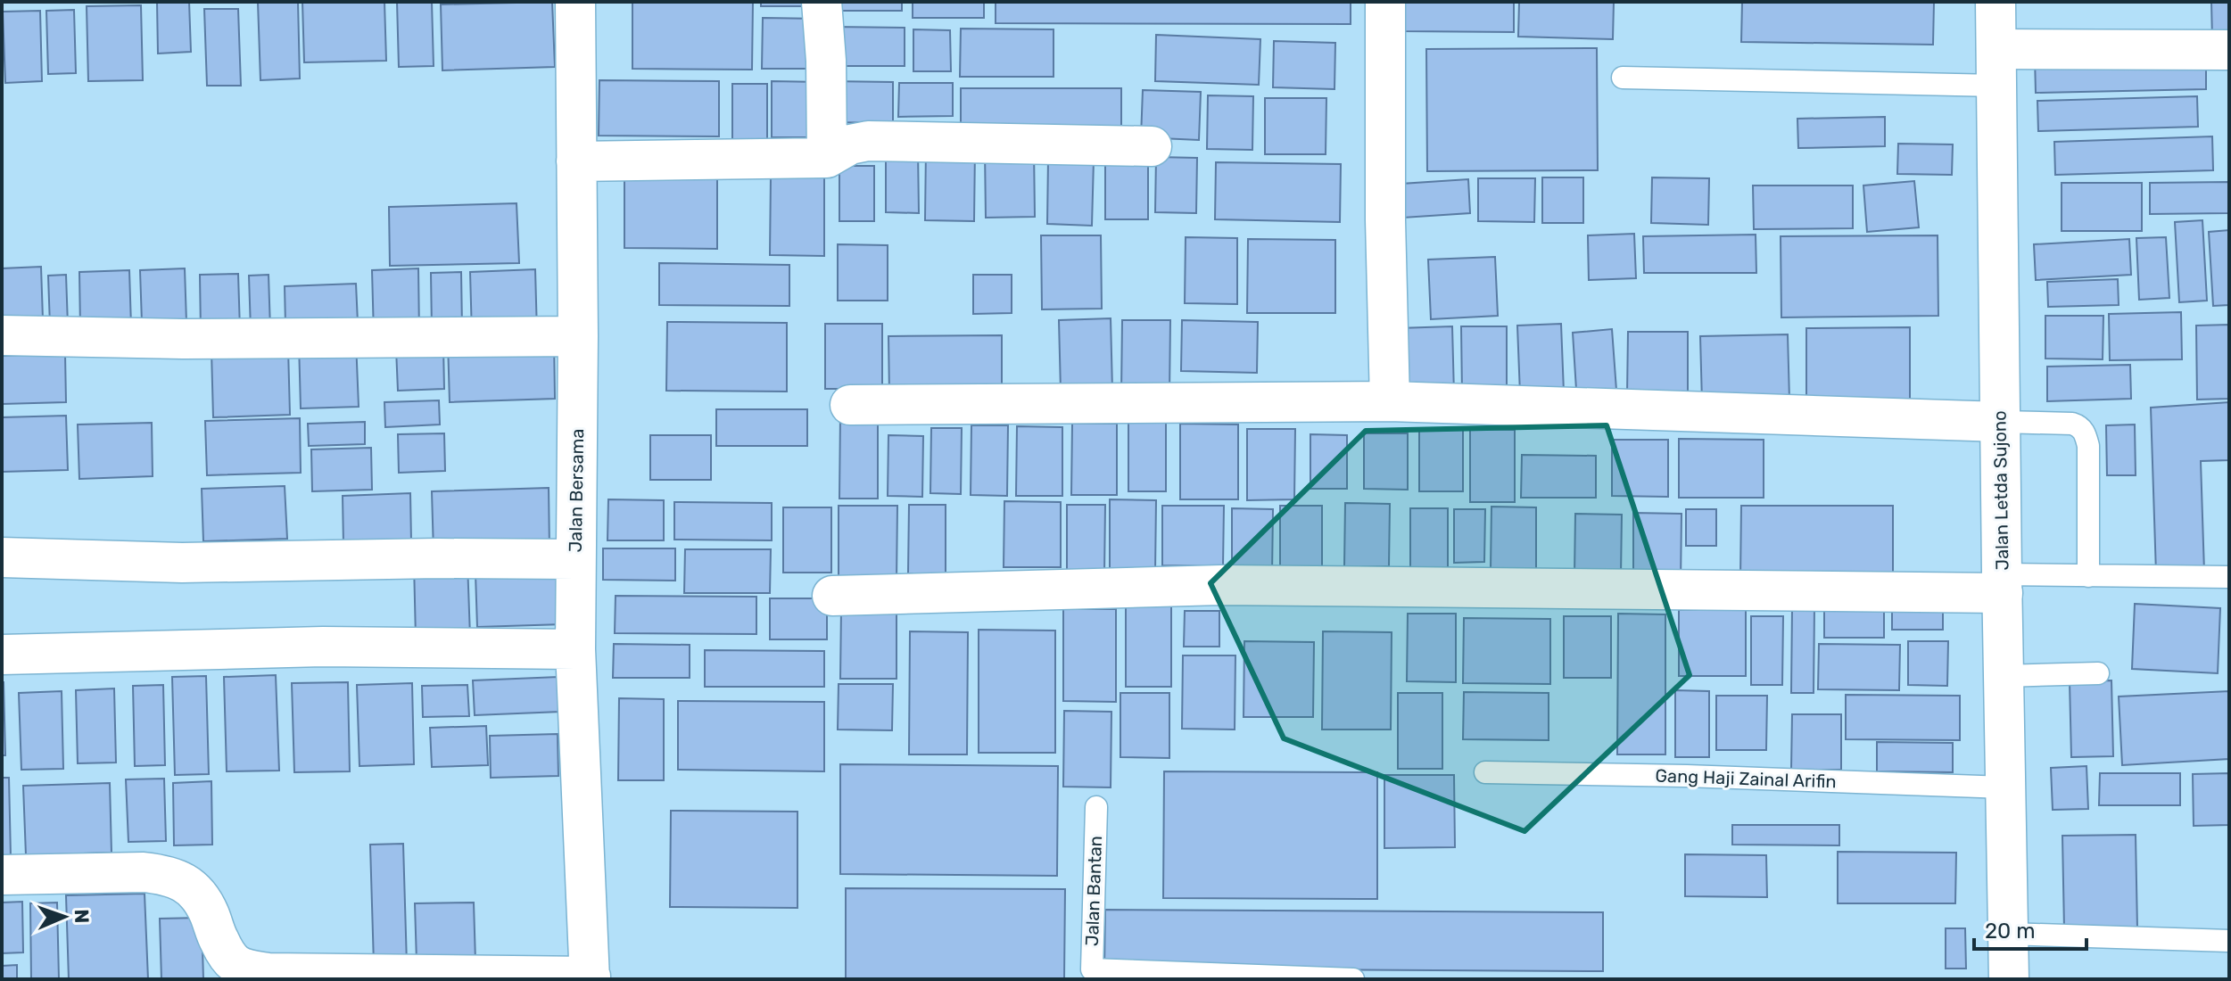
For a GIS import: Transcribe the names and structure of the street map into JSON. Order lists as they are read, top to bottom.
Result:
{
  "streets": {
    "main road": ["Jalan Bersama", "Jalan Letda Sujono"],
    "lane": ["Gang Haji Zainal Arifin", "Jalan Bantan"]
  },
  "crossings": [
    ["Jalan Letda Sujono", "Gang Haji Zainal Arifin"]
  ],
  "scale_bar": "20 m",
  "north": "right"
}
